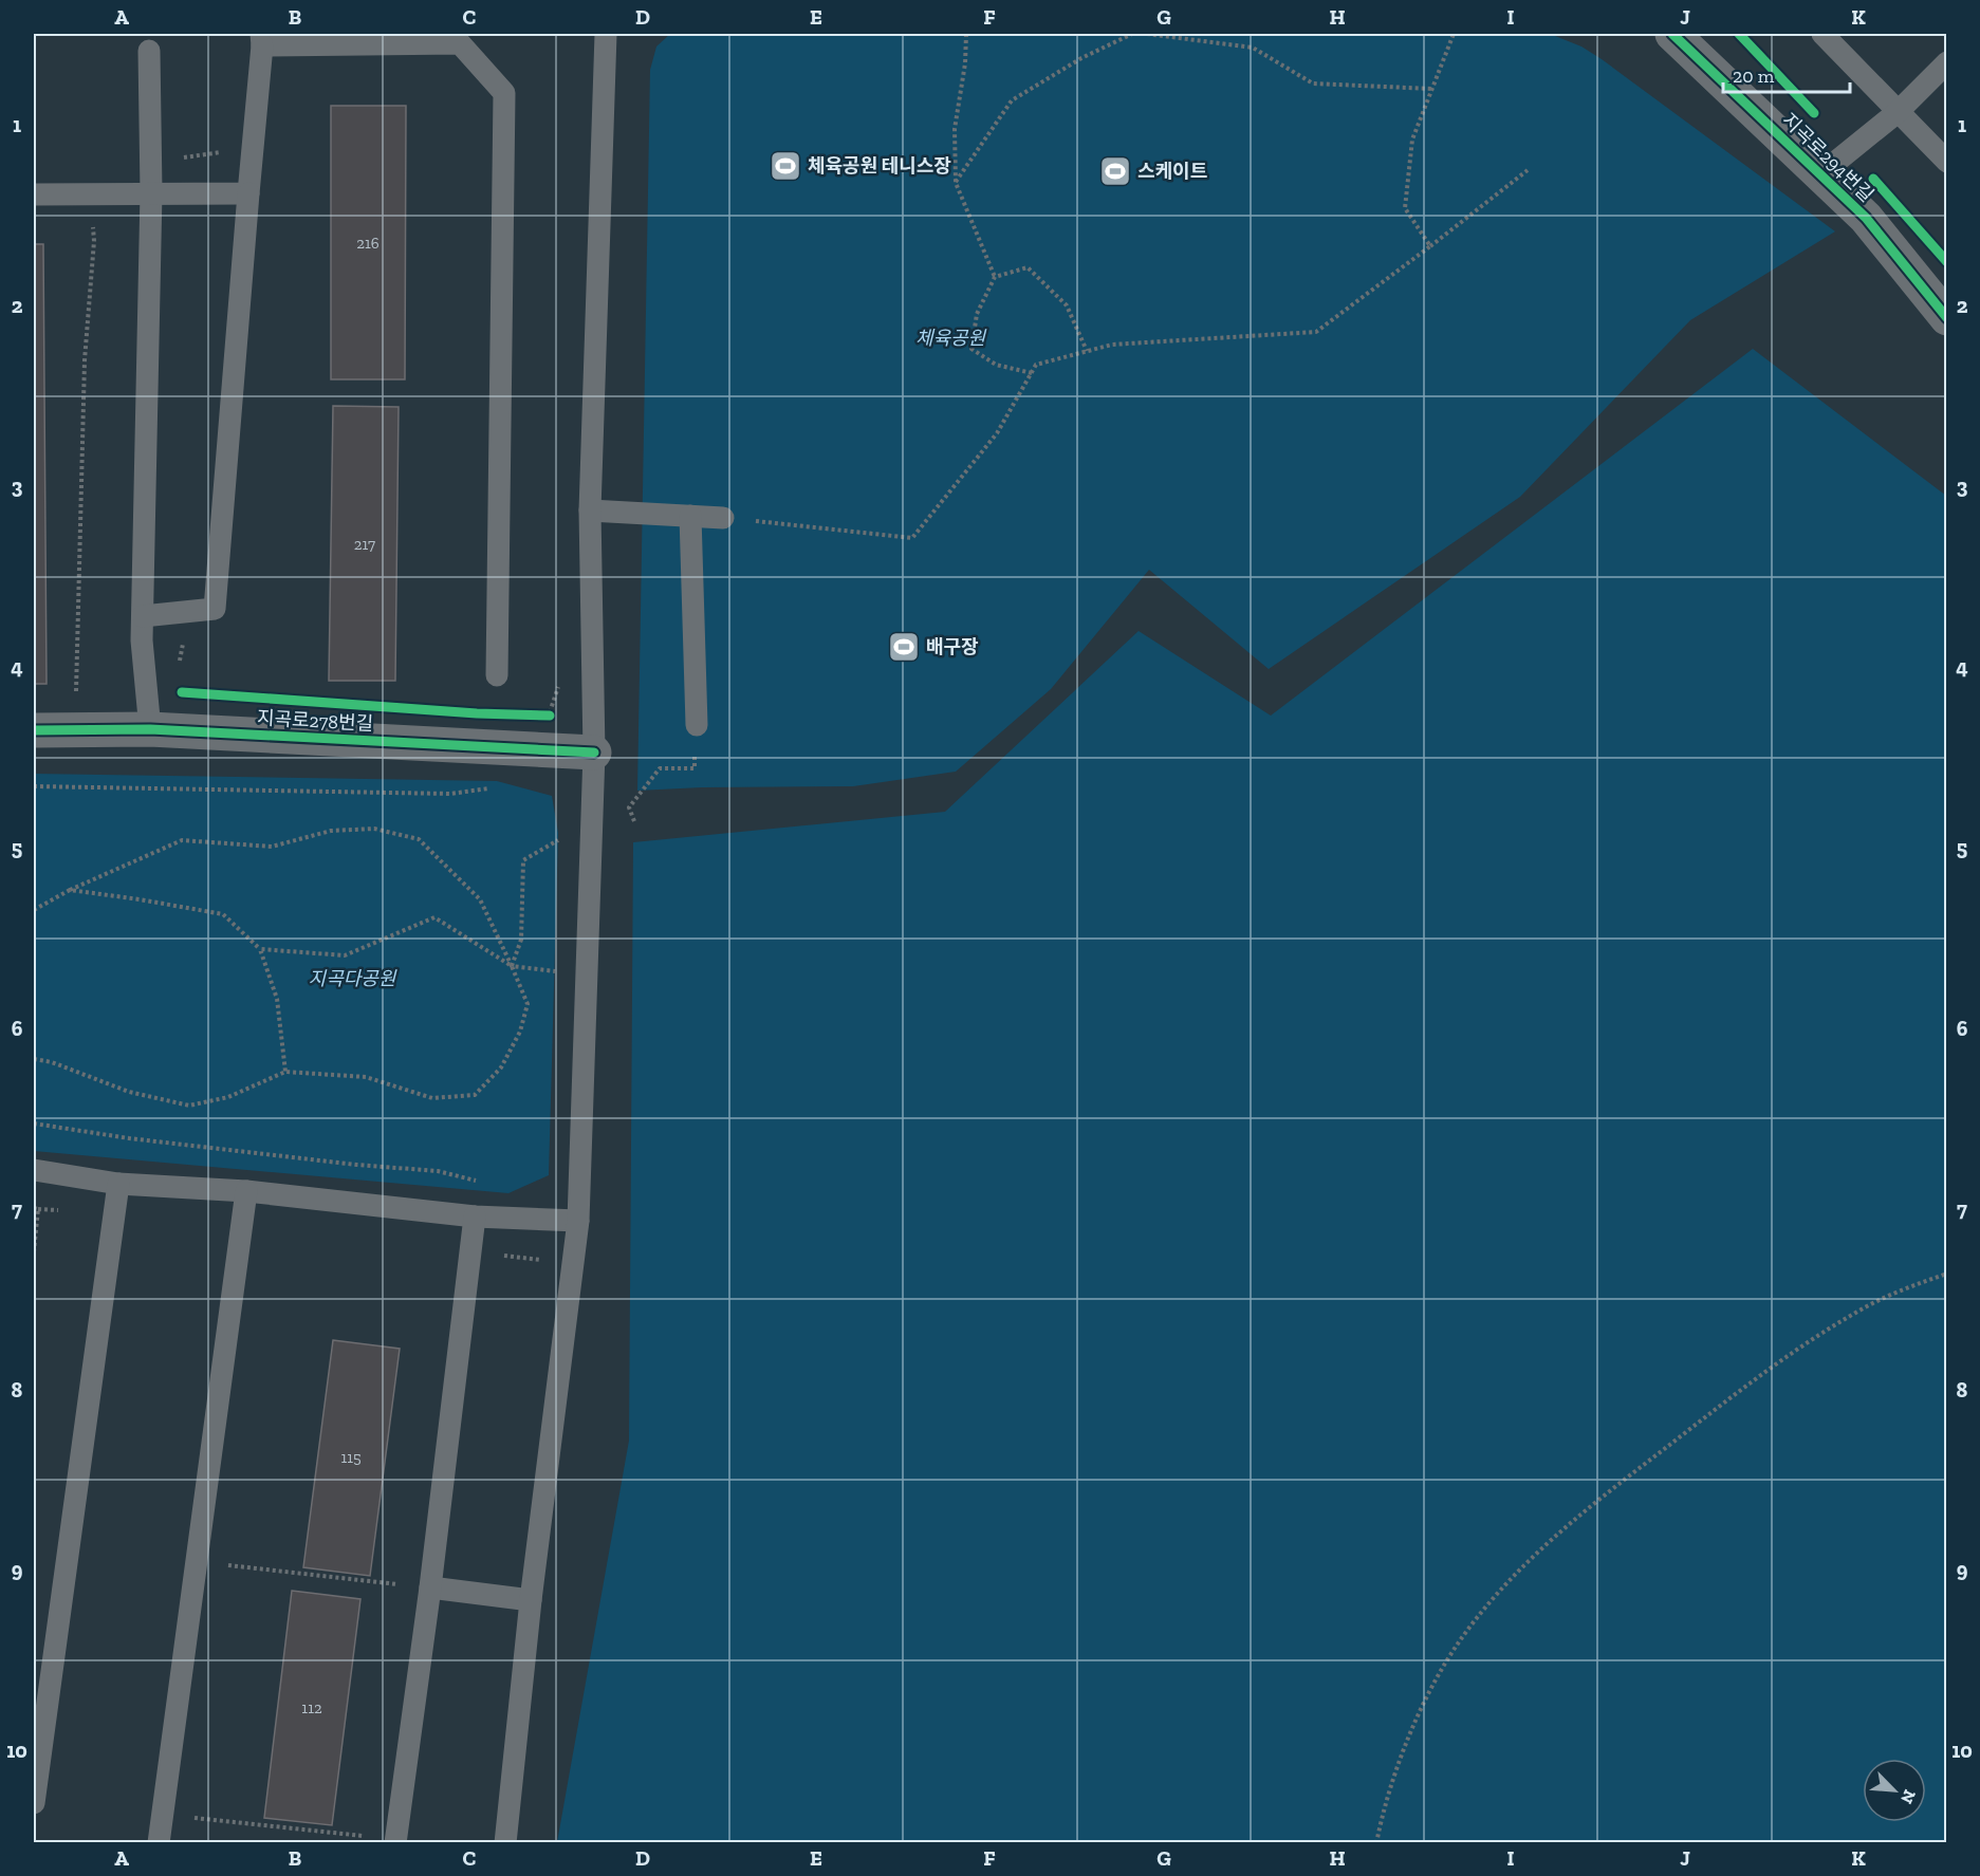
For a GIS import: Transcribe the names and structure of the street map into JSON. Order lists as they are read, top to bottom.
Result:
{
  "streets": {
    "street": ["지곡로294번길", "지곡로278번길"]
  },
  "parks": ["체육공원", "지곡다공원"],
  "places": {
    "sports": ["체육공원 테니스장", "스케이트", "배구장"]
  },
  "house_numbers": [
    "216",
    "217",
    "115",
    "112"
  ],
  "scale_bar": "20 m",
  "north": "bottom right",
  "grid": {
    "columns": [
      "A",
      "B",
      "C",
      "D",
      "E",
      "F",
      "G",
      "H",
      "I",
      "J",
      "K"
    ],
    "rows": [
      "1",
      "2",
      "3",
      "4",
      "5",
      "6",
      "7",
      "8",
      "9",
      "10"
    ]
  }
}
